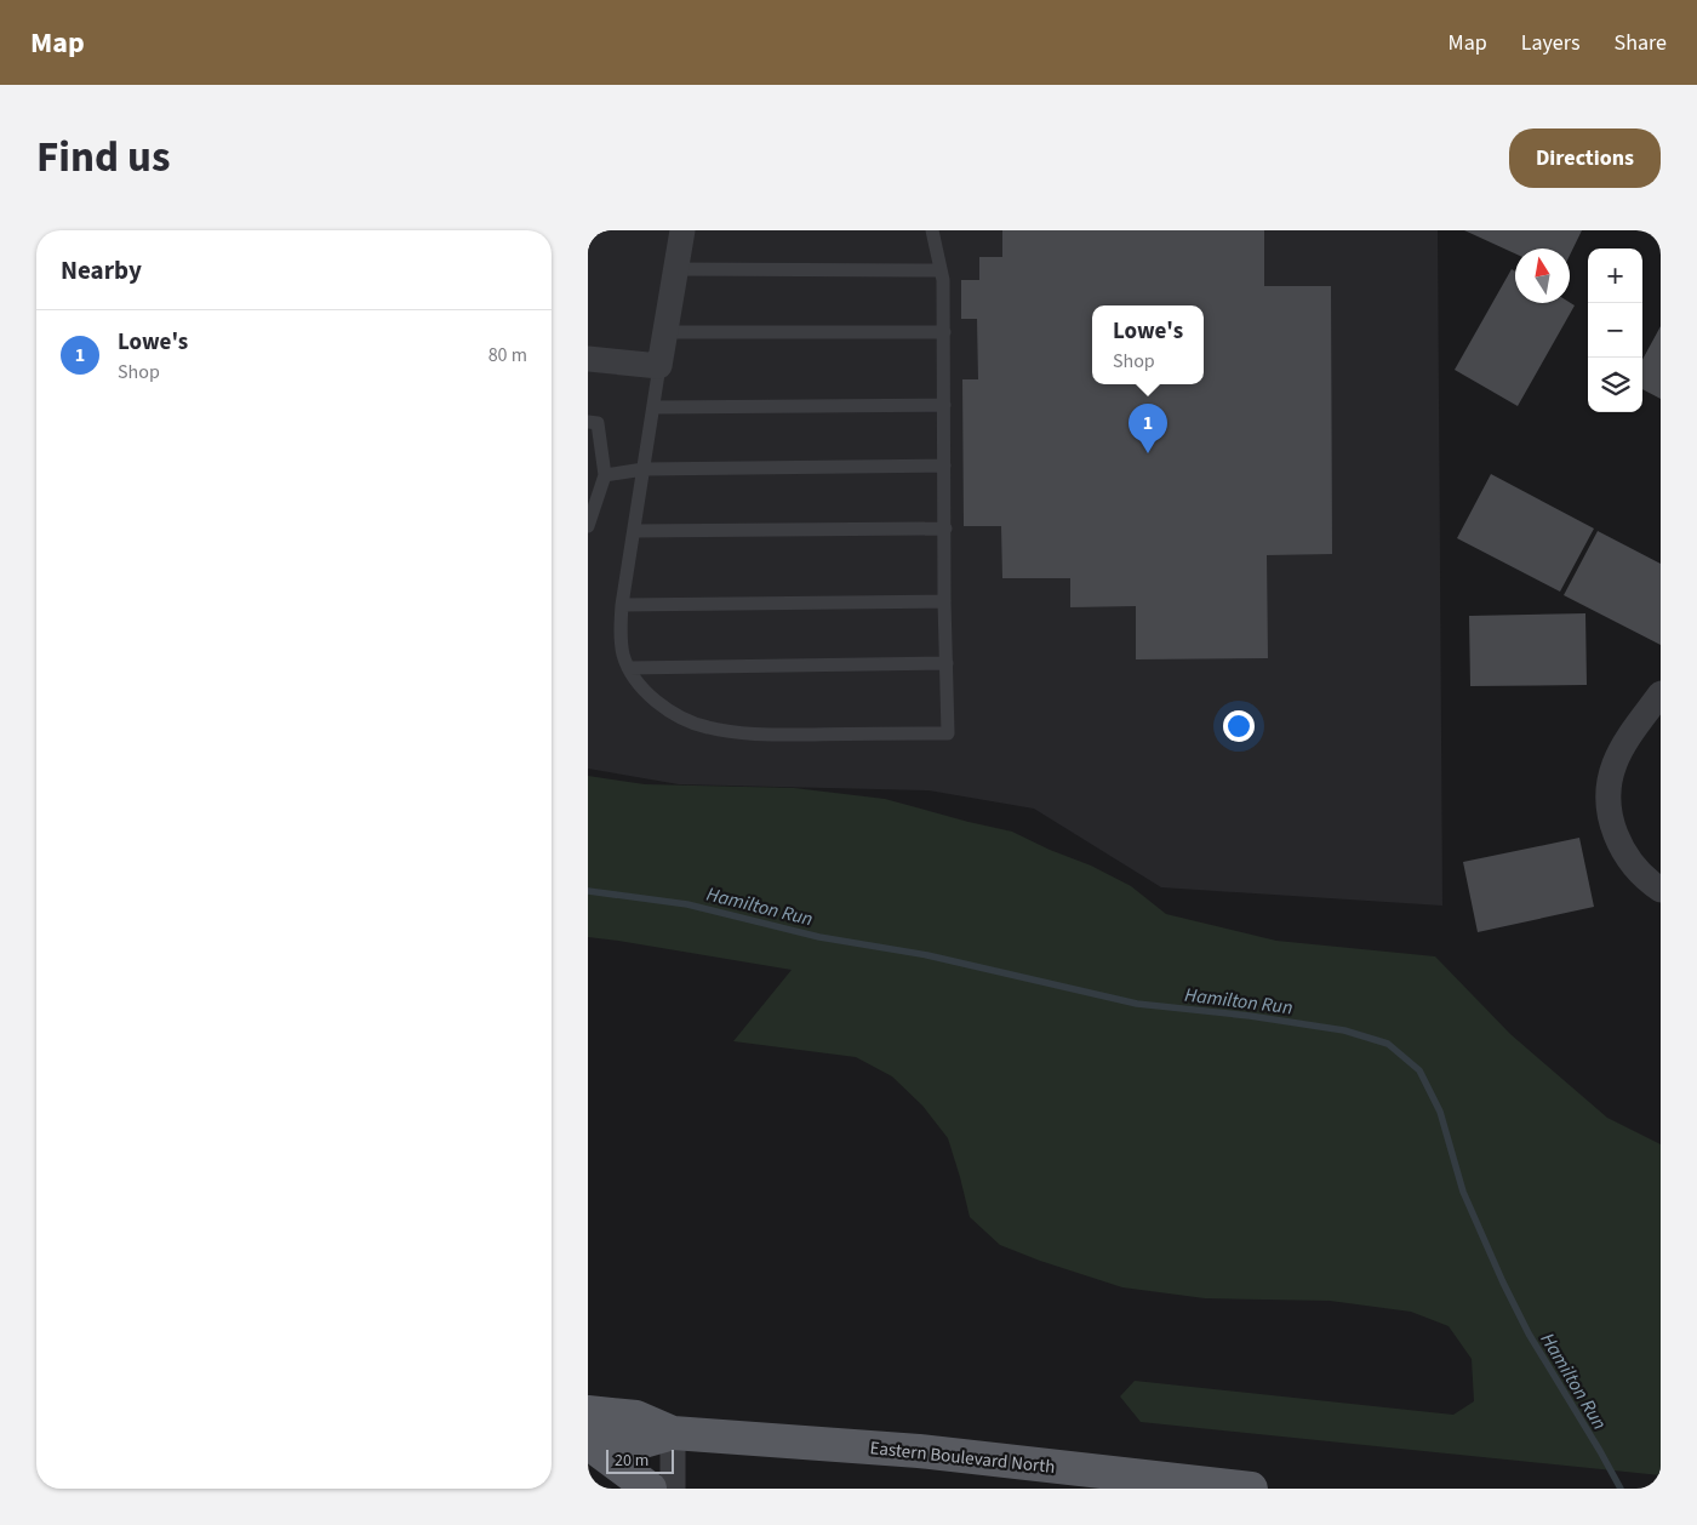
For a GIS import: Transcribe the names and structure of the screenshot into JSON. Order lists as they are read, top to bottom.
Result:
{
  "streets": {
    "main road": ["Eastern Boulevard North"]
  },
  "water": ["Hamilton Run"],
  "scale_bar": "20 m",
  "north": "top",
  "page": {
    "header": "Map",
    "nav": ["Map", "Layers", "Share"],
    "title": "Find us",
    "buttons": "Directions",
    "heading": "Nearby",
    "map_buttons": ["+", "−"],
    "popup": ["Lowe's", "Shop"],
    "list": [
      {
        "mark": "1",
        "name": "Lowe's",
        "note": "Shop",
        "value": "80 m"
      }
    ],
    "pins": "1",
    "scale": "20 m"
  }
}
